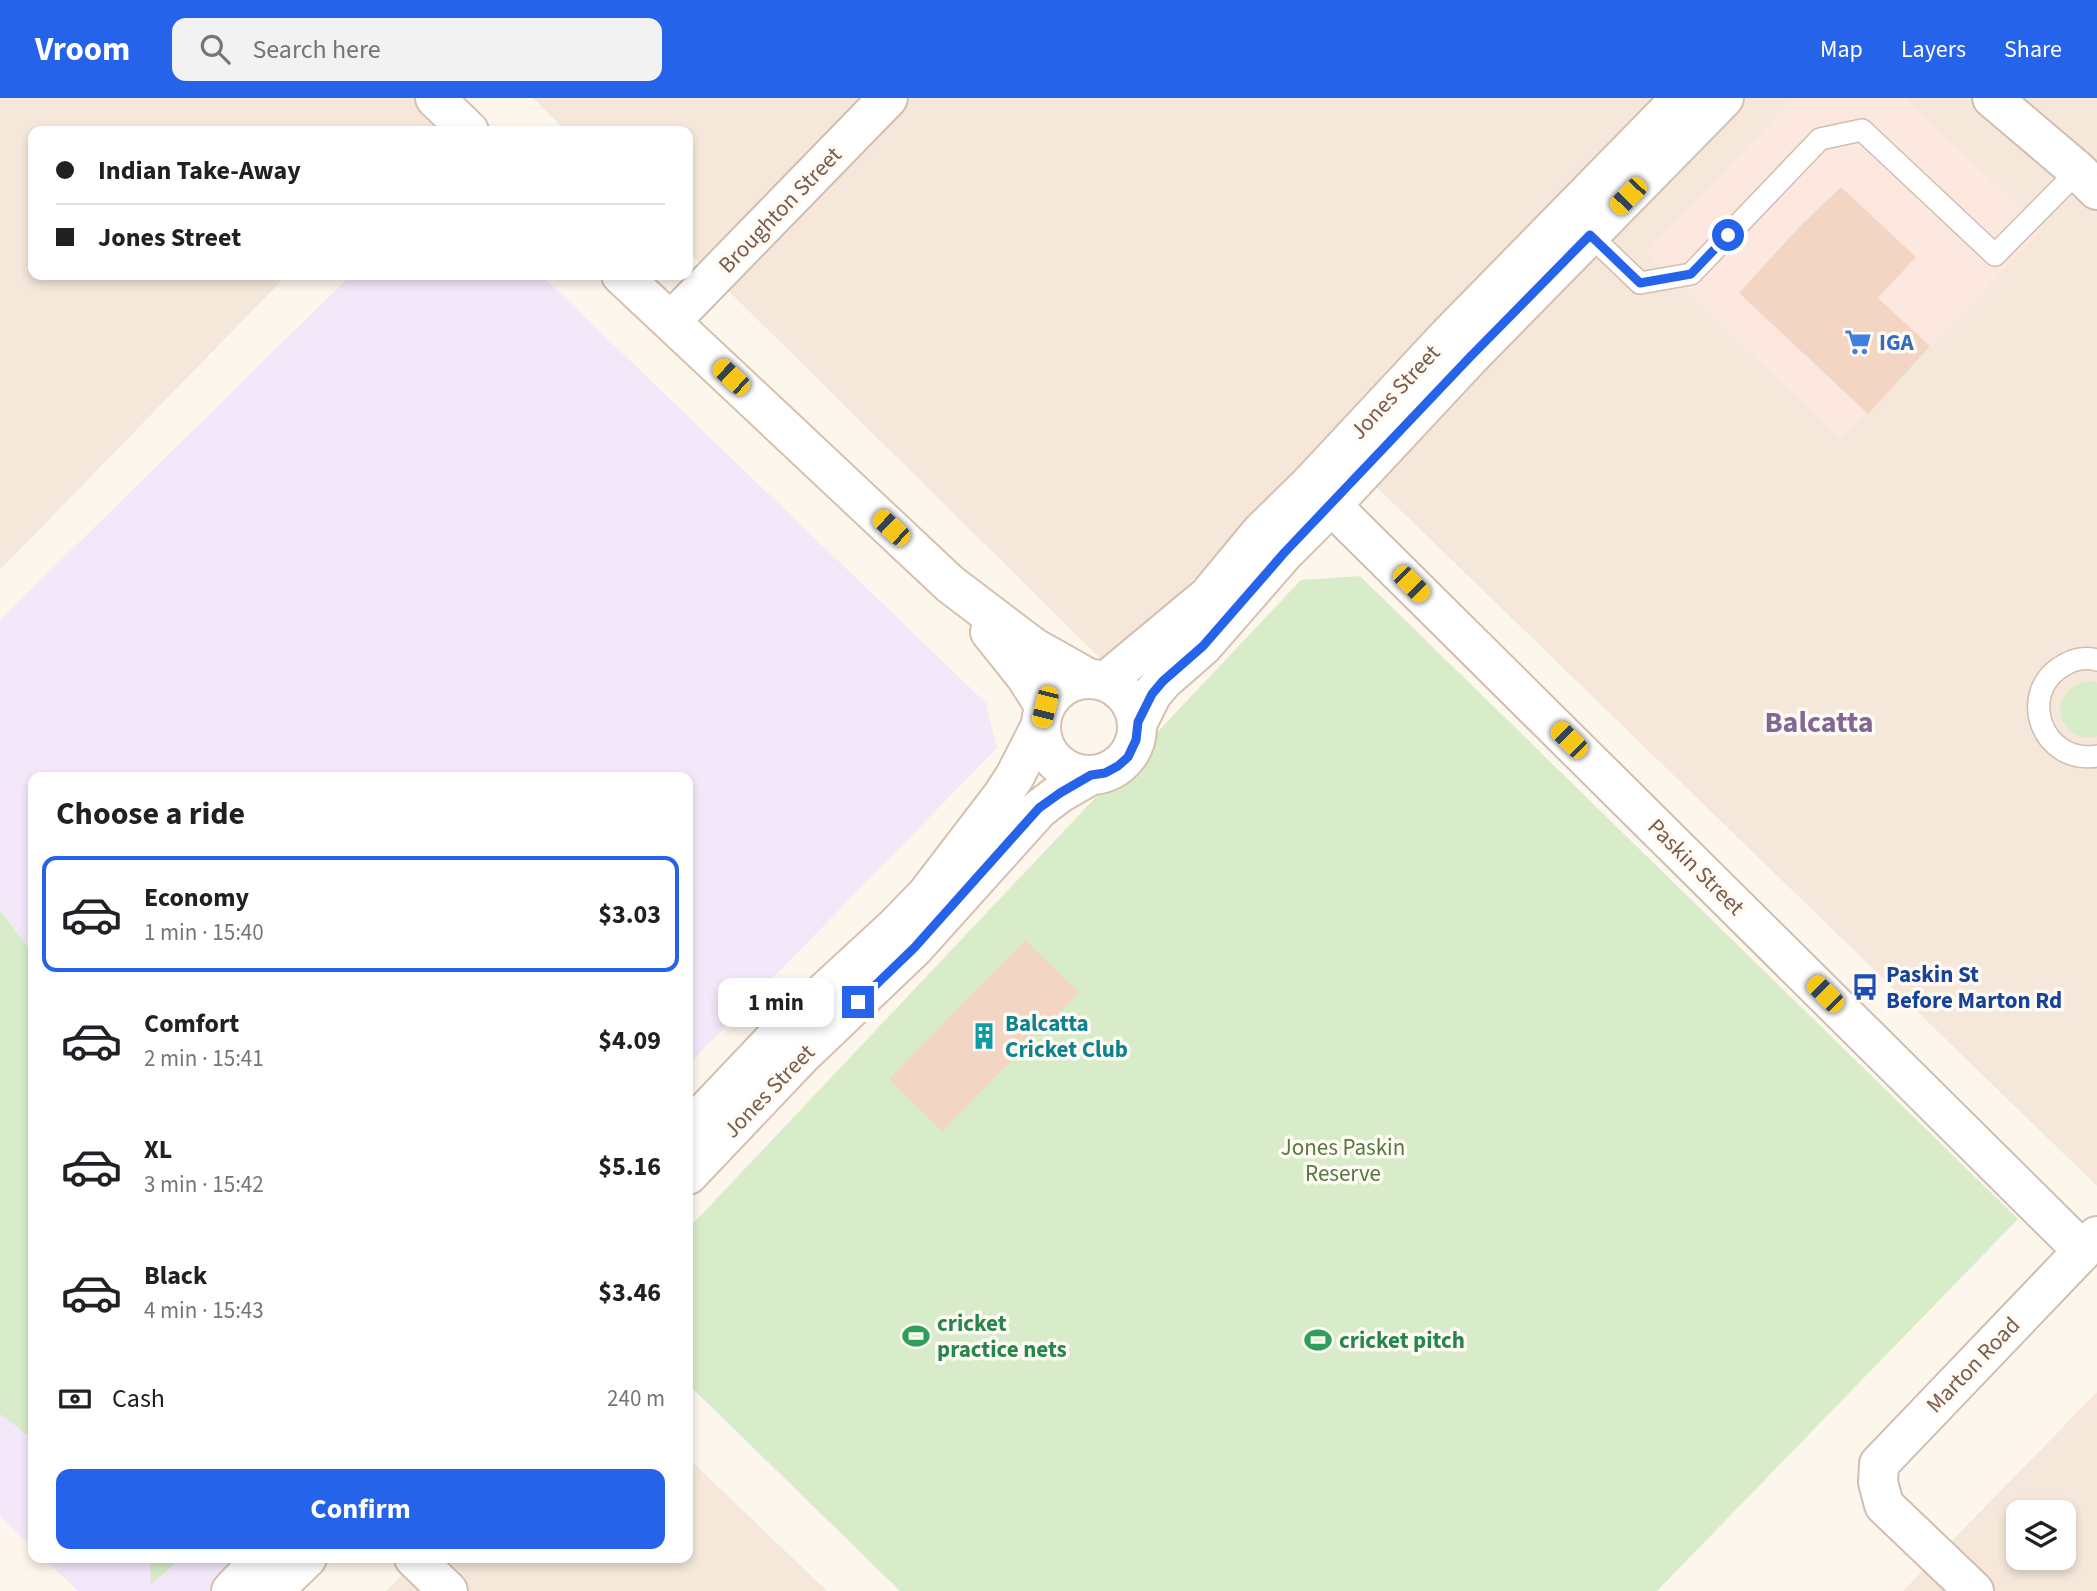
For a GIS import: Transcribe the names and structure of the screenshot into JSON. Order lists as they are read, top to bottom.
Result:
{
  "streets": {
    "street": [
      "Broughton Street",
      "Jones Street",
      "Paskin Street",
      "Marton Road"
    ]
  },
  "crossings": [
    ["Jones Street", "Paskin Street"],
    ["Paskin Street", "Marton Road"]
  ],
  "districts": ["Balcatta"],
  "parks": ["Jones Paskin Reserve"],
  "places": {
    "supermarket": ["IGA"],
    "bus stop": ["Paskin St Before Marton Rd"],
    "building": ["Balcatta Cricket Club"],
    "sports": ["cricket practice nets", "cricket pitch"]
  },
  "page": {
    "header": "Vroom",
    "search": "Search here",
    "nav": ["Map", "Layers", "Share"],
    "banner": ["Indian Take-Away", "Jones Street"],
    "heading": "Choose a ride",
    "list": [
      {
        "name": "Economy",
        "note": "1 min · 15:40",
        "value": "$3.03"
      },
      {
        "name": "Comfort",
        "note": "2 min · 15:41",
        "value": "$4.09"
      },
      {
        "name": "XL",
        "note": "3 min · 15:42",
        "value": "$5.16"
      },
      {
        "name": "Black",
        "note": "4 min · 15:43",
        "value": "$3.46"
      }
    ],
    "bubble": "1 min",
    "pay": ["Cash", "240 m"],
    "buttons": "Confirm"
  }
}
